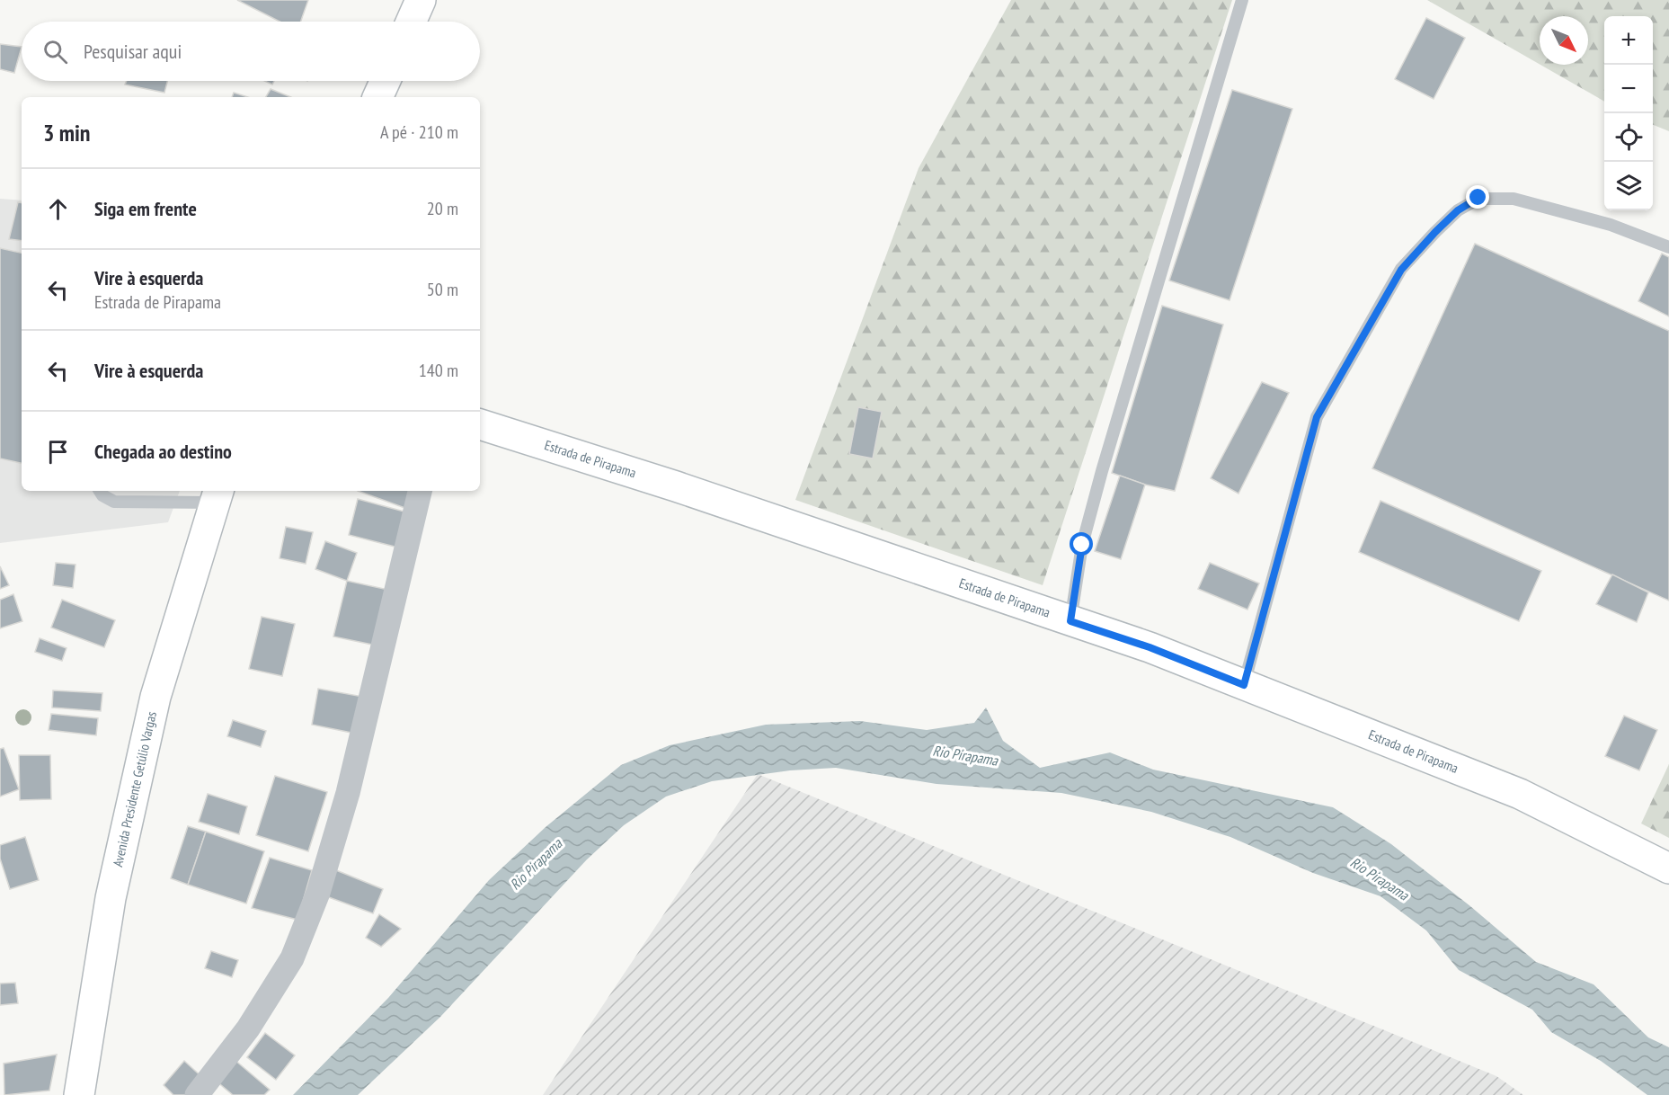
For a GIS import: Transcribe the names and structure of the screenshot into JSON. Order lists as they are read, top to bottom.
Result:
{
  "streets": {
    "main road": ["Estrada de Pirapama", "Avenida Presidente Getúlio Vargas"]
  },
  "water": ["Rio Pirapama"],
  "north": "bottom right",
  "page": {
    "map_buttons": ["+", "−"],
    "search": "Pesquisar aqui",
    "heading": ["3 min", "A pé · 210 m"],
    "list": [
      ["Siga em frente", "20 m"],
      ["Vire à esquerda", "Estrada de Pirapama", "50 m"],
      ["Vire à esquerda", "140 m"],
      "Chegada ao destino"
    ]
  }
}
